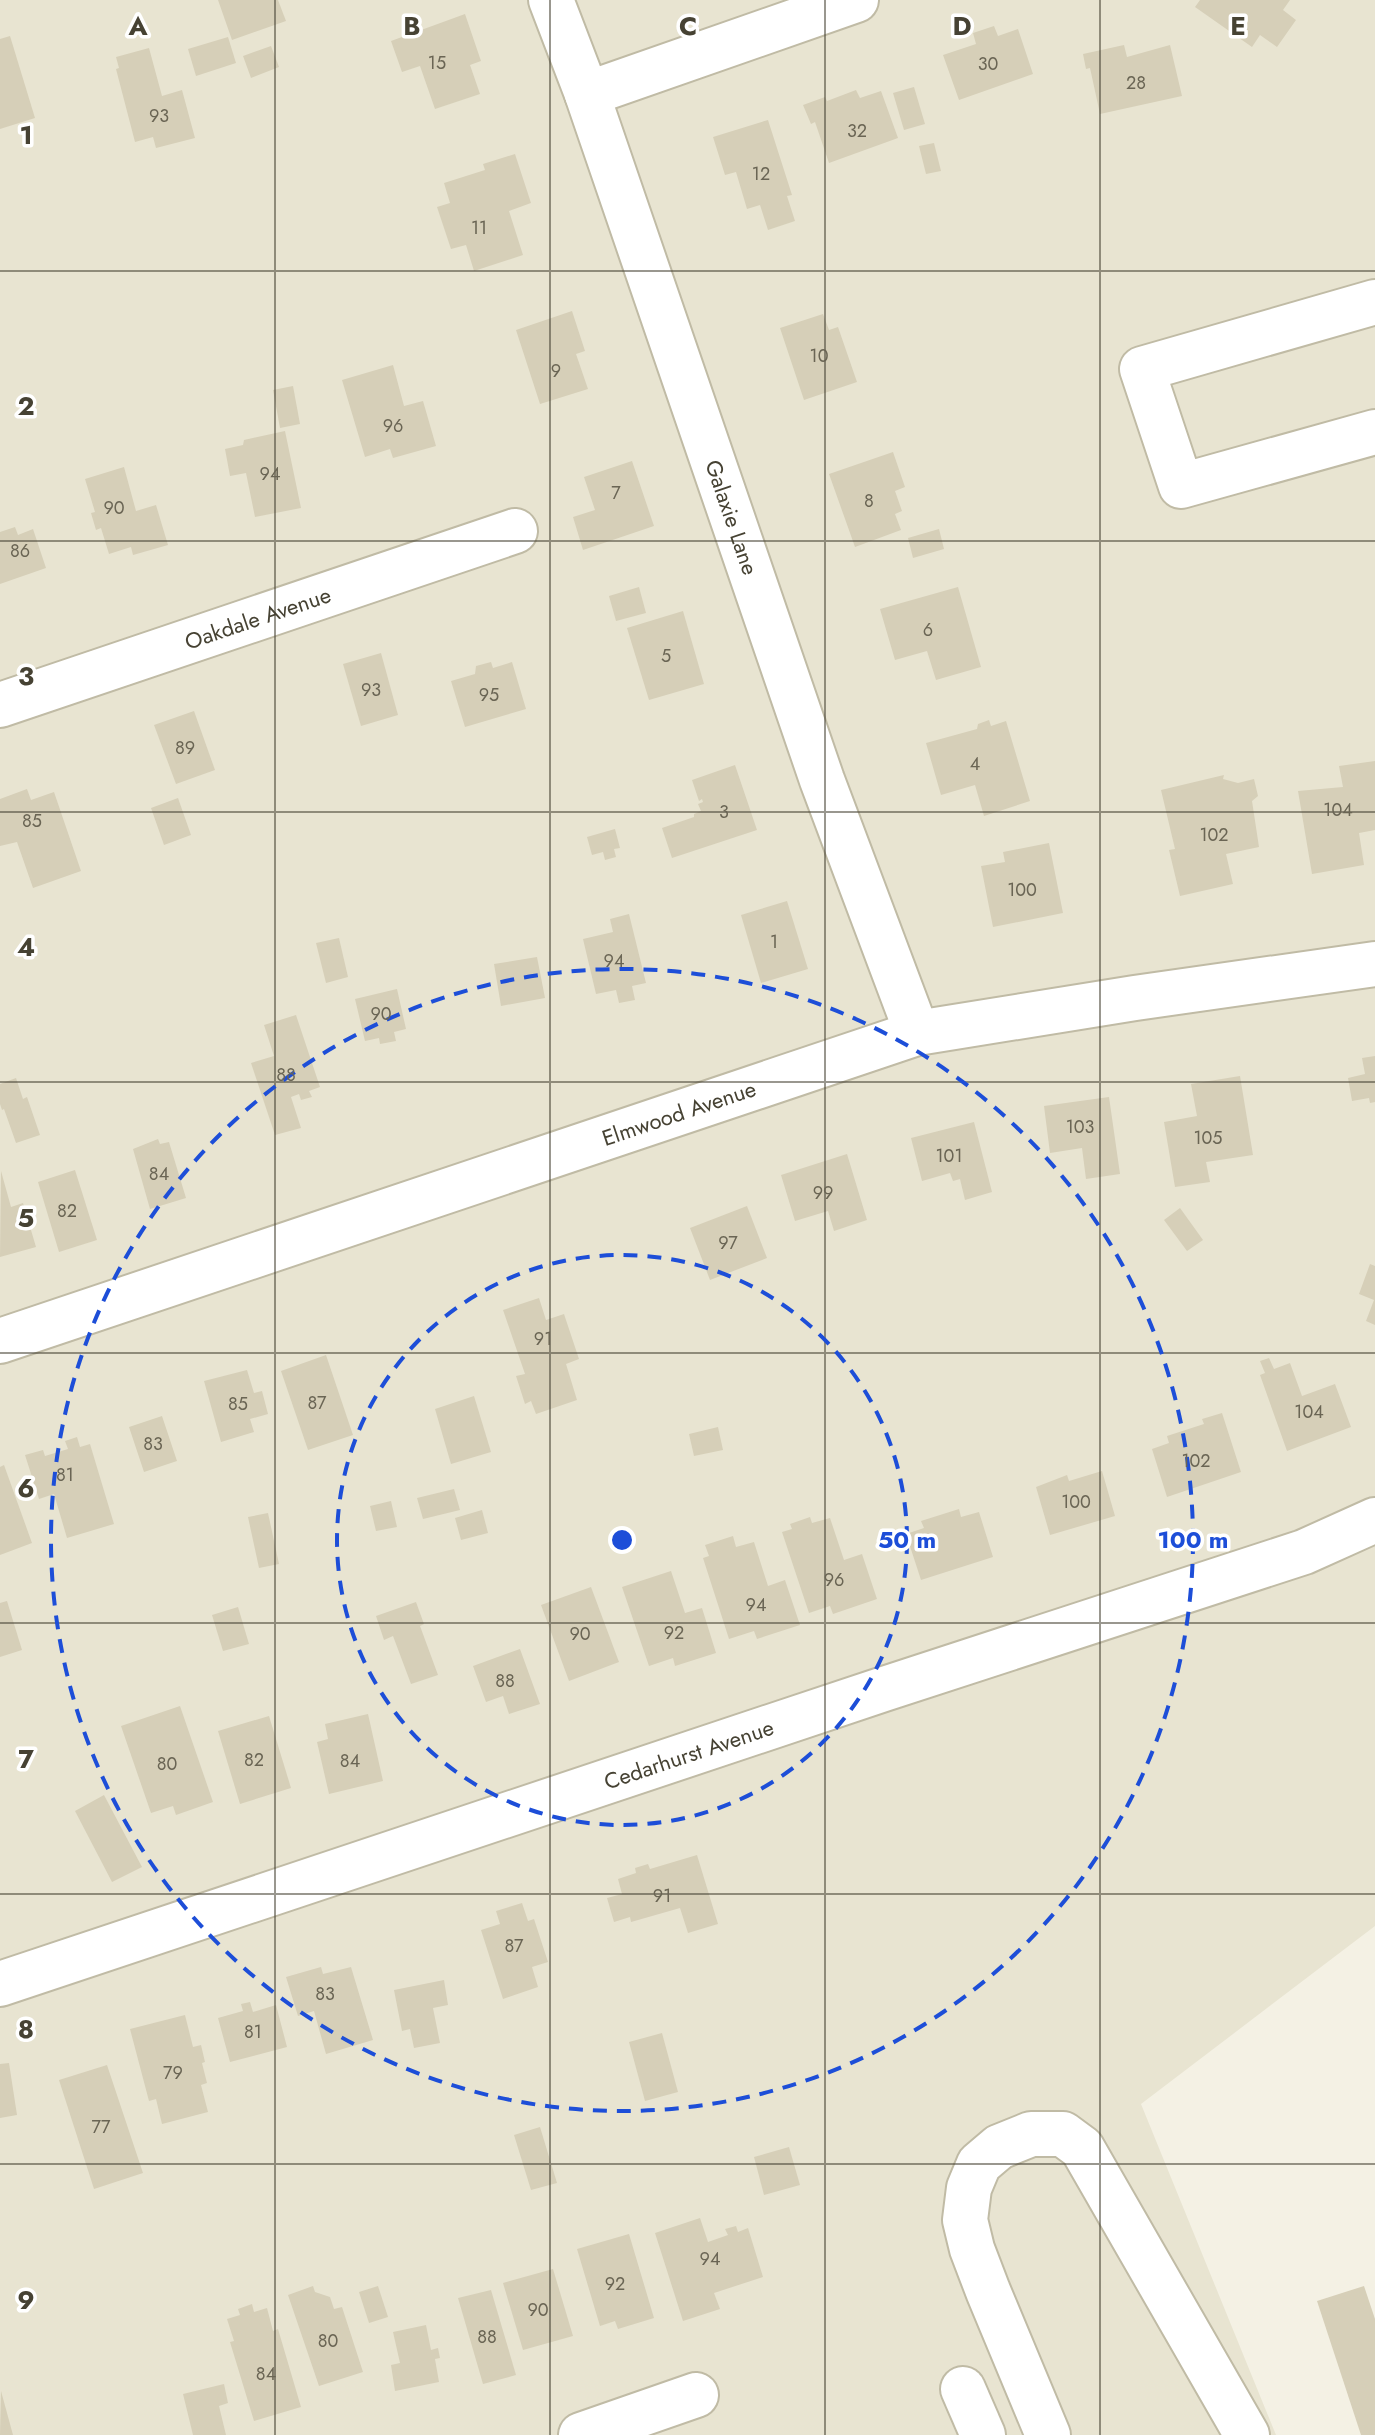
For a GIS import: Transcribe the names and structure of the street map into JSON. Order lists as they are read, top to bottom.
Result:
{
  "streets": {
    "street": [
      "Galaxie Lane",
      "Oakdale Avenue",
      "Elmwood Avenue",
      "Cedarhurst Avenue"
    ]
  },
  "crossings": [
    ["Galaxie Lane", "Elmwood Avenue"]
  ],
  "house_numbers": [
    "15",
    "30",
    "28",
    "93",
    "32",
    "12",
    "11",
    "10",
    "9",
    "96",
    "94",
    "7",
    "8",
    "90",
    "86",
    "6",
    "5",
    "93",
    "95",
    "89",
    "4",
    "104",
    "3",
    "85",
    "102",
    "100",
    "1",
    "94",
    "90",
    "88",
    "103",
    "105",
    "101",
    "84",
    "99",
    "82",
    "97",
    "91",
    "87",
    "85",
    "104",
    "83",
    "102",
    "81",
    "100",
    "96",
    "94",
    "92",
    "90",
    "88",
    "82",
    "84",
    "80",
    "91",
    "87",
    "83",
    "81",
    "79",
    "77",
    "94",
    "92",
    "90",
    "88",
    "80",
    "84"
  ],
  "grid": {
    "columns": [
      "A",
      "B",
      "C",
      "D",
      "E"
    ],
    "rows": [
      "1",
      "2",
      "3",
      "4",
      "5",
      "6",
      "7",
      "8",
      "9"
    ]
  },
  "rings": ["50 m", "100 m"]
}
